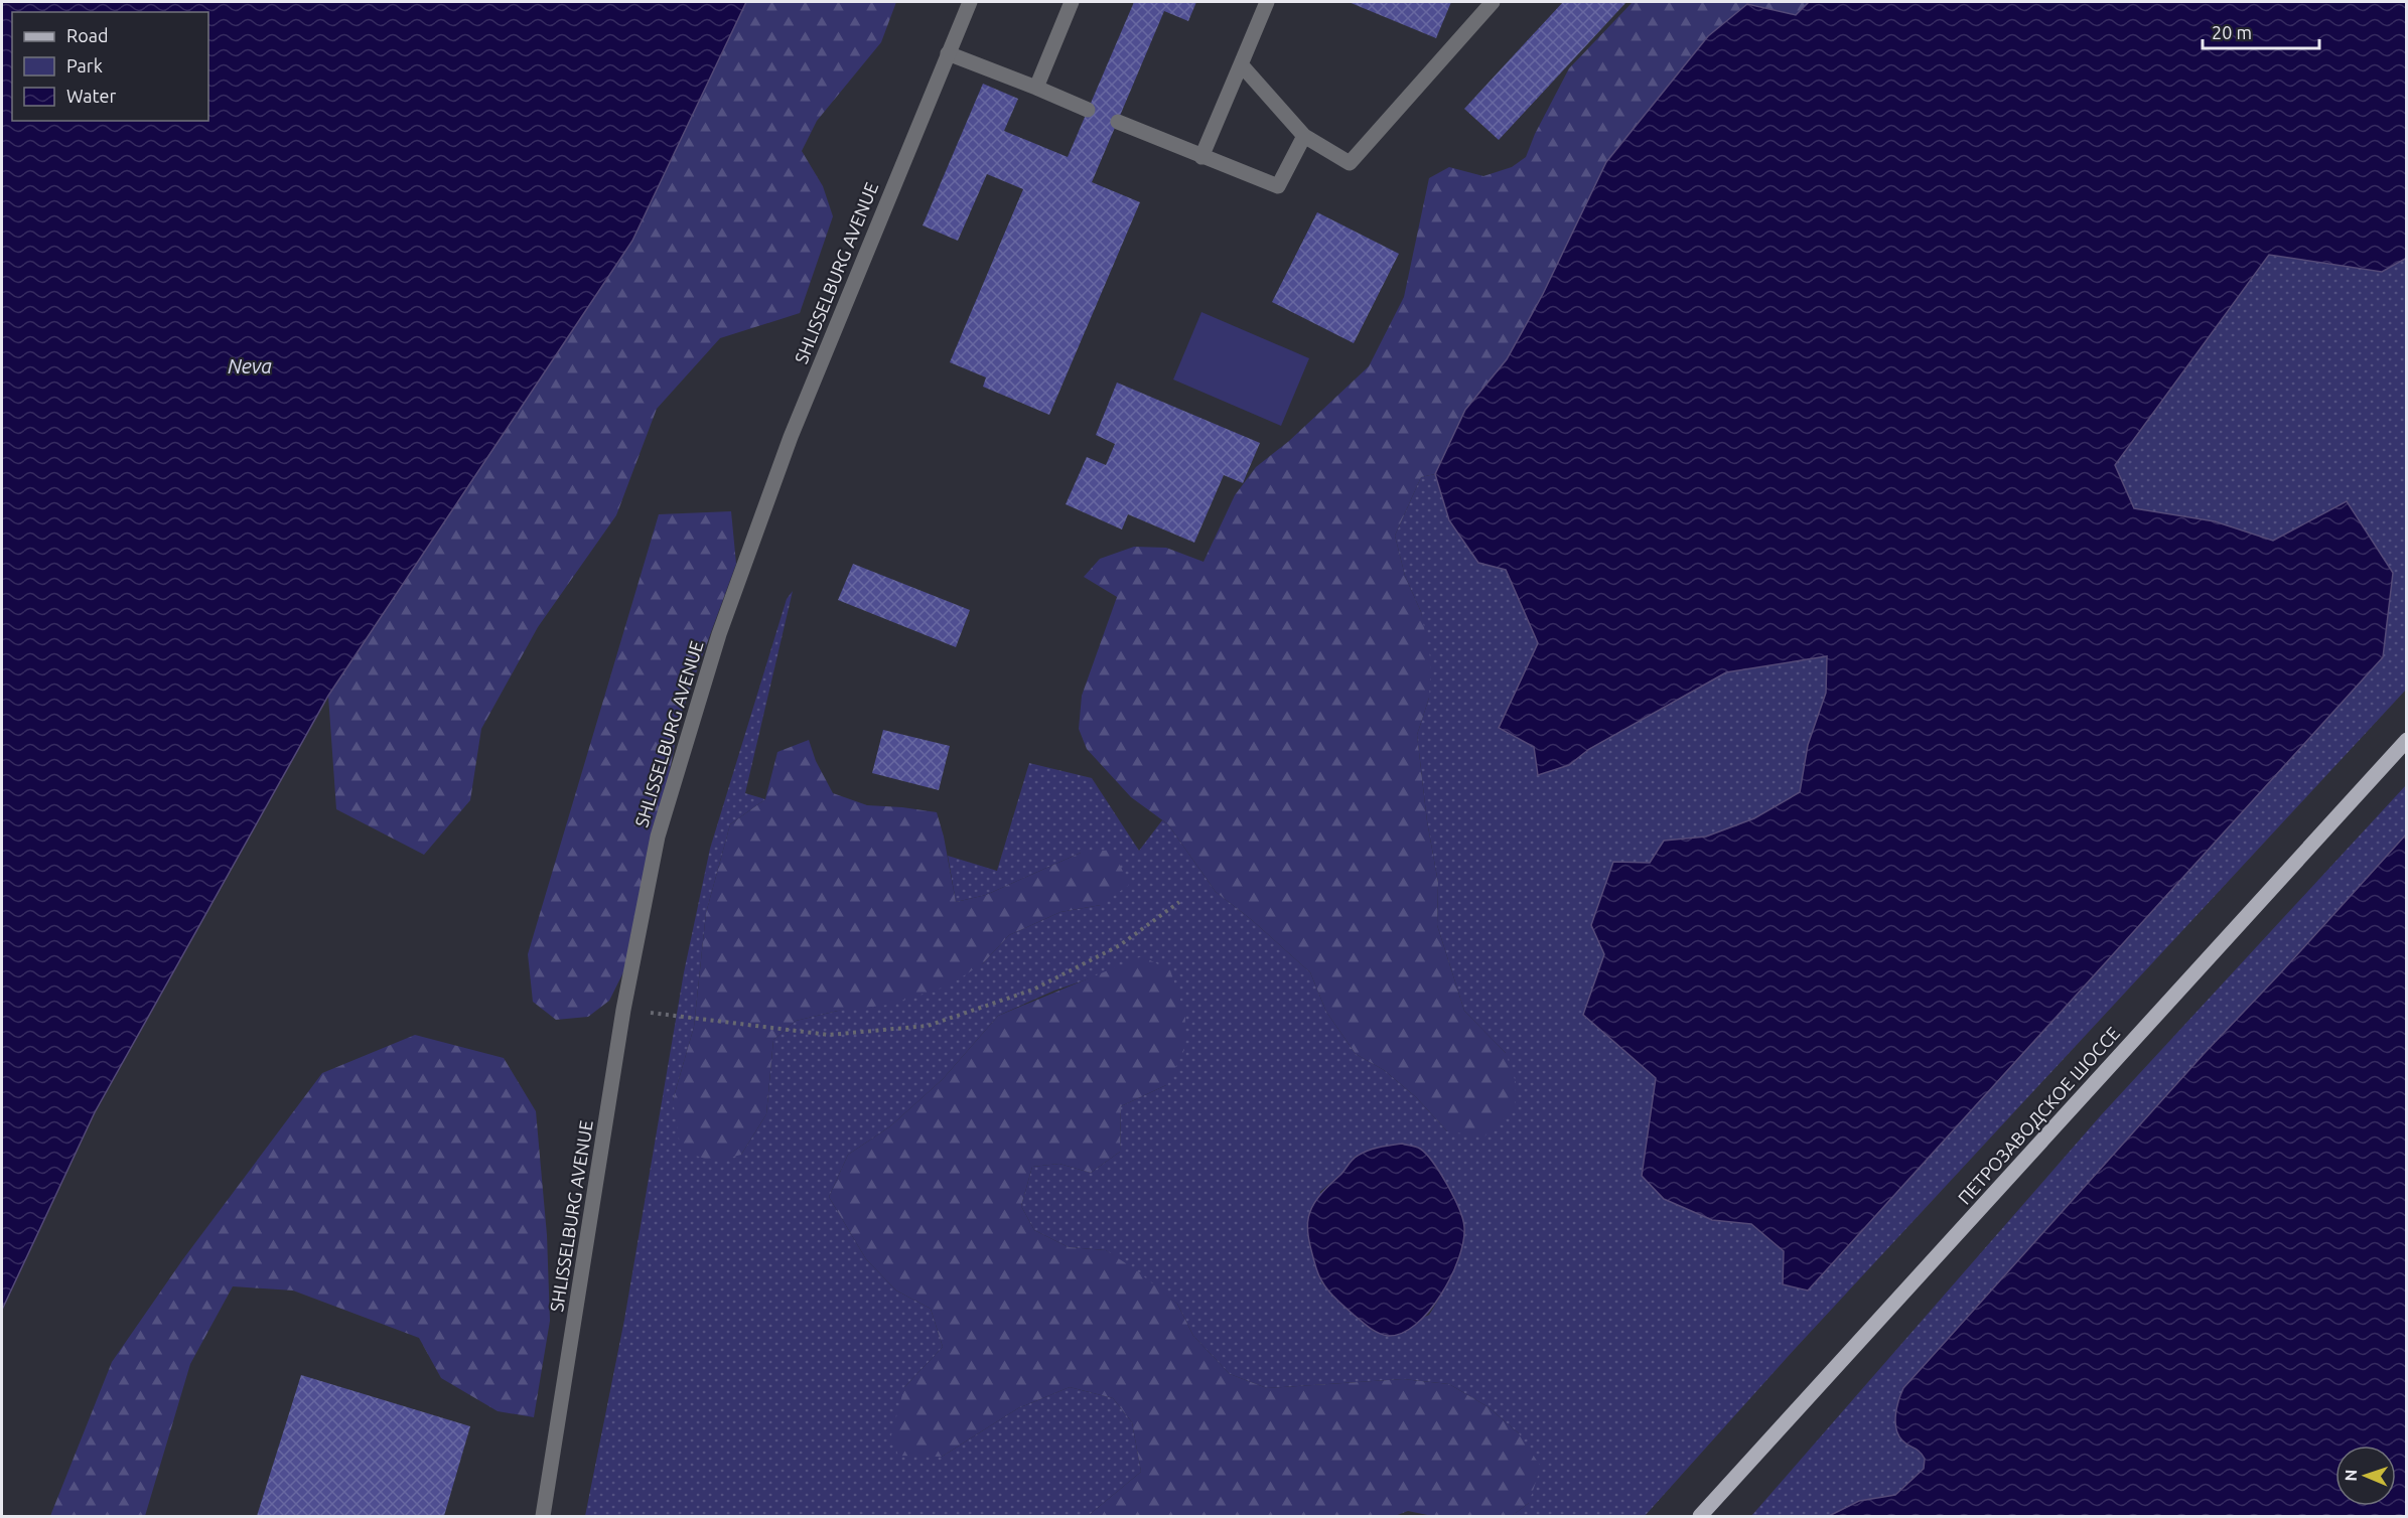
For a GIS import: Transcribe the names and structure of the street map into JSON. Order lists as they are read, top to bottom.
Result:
{
  "streets": {
    "main road": ["ПЕТРОЗАВОДСКОЕ ШОССЕ"],
    "street": ["SHLISSELBURG AVENUE"]
  },
  "water": ["Neva"],
  "legend": ["Road", "Park", "Water"],
  "scale_bar": "20 m",
  "north": "left"
}
